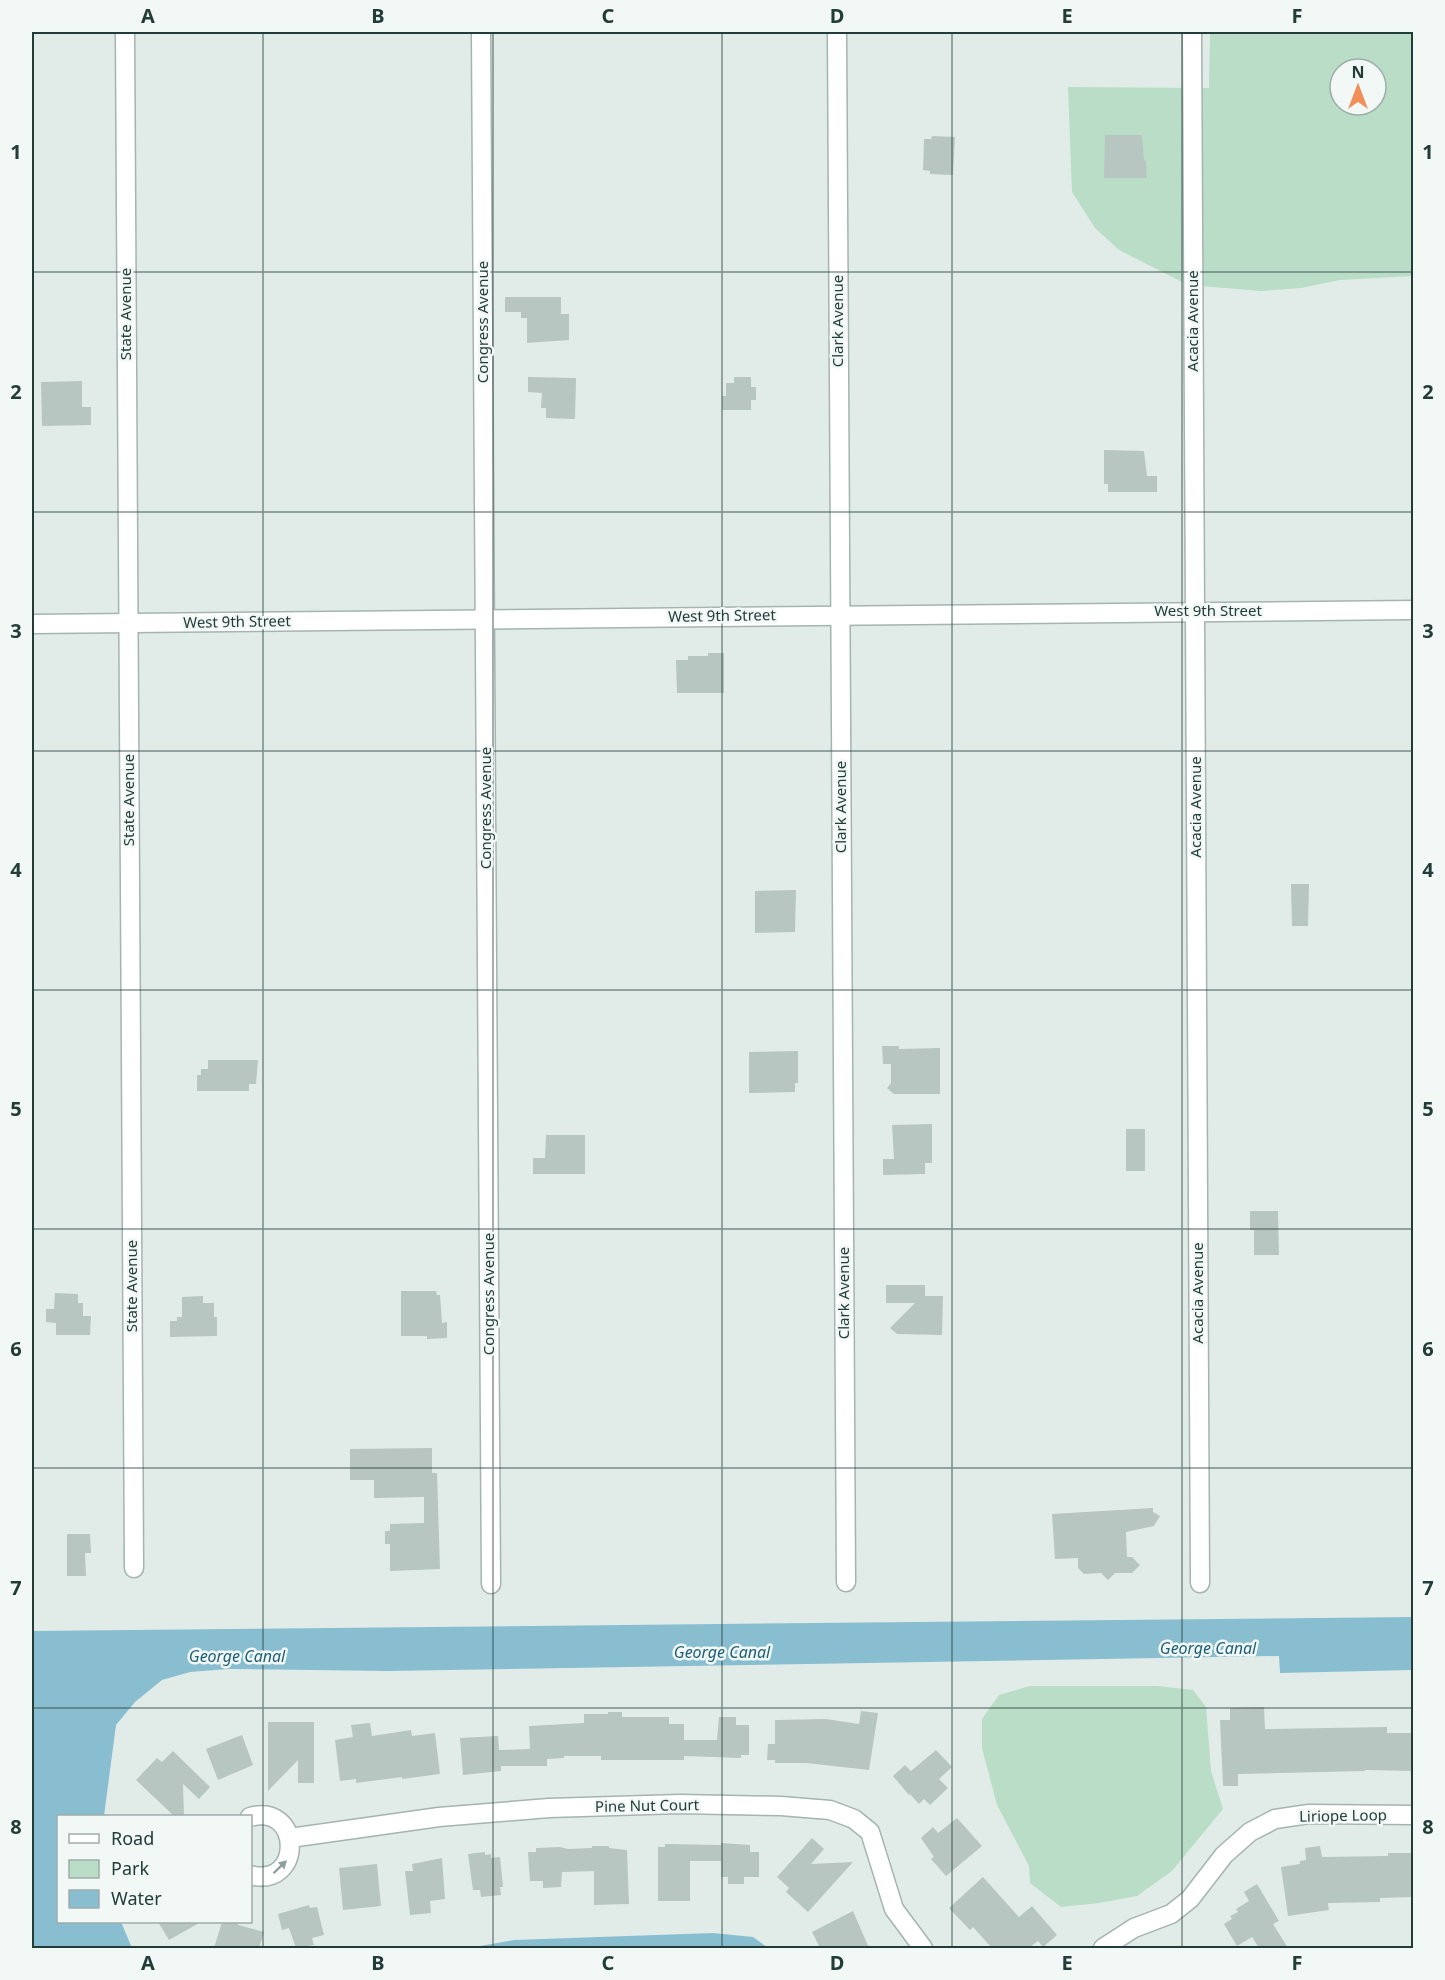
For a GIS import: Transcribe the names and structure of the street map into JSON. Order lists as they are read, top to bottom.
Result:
{
  "streets": {
    "street": [
      "State Avenue",
      "Clark Avenue",
      "Acacia Avenue",
      "Congress Avenue",
      "West 9th Street",
      "Pine Nut Court",
      "Liriope Loop"
    ]
  },
  "crossings": [
    ["State Avenue", "West 9th Street"],
    ["Clark Avenue", "West 9th Street"],
    ["Acacia Avenue", "West 9th Street"],
    ["Congress Avenue", "West 9th Street"]
  ],
  "water": ["George Canal"],
  "legend": ["Road", "Park", "Water"],
  "north": "top",
  "grid": {
    "columns": [
      "A",
      "B",
      "C",
      "D",
      "E",
      "F"
    ],
    "rows": [
      "1",
      "2",
      "3",
      "4",
      "5",
      "6",
      "7",
      "8"
    ]
  }
}
